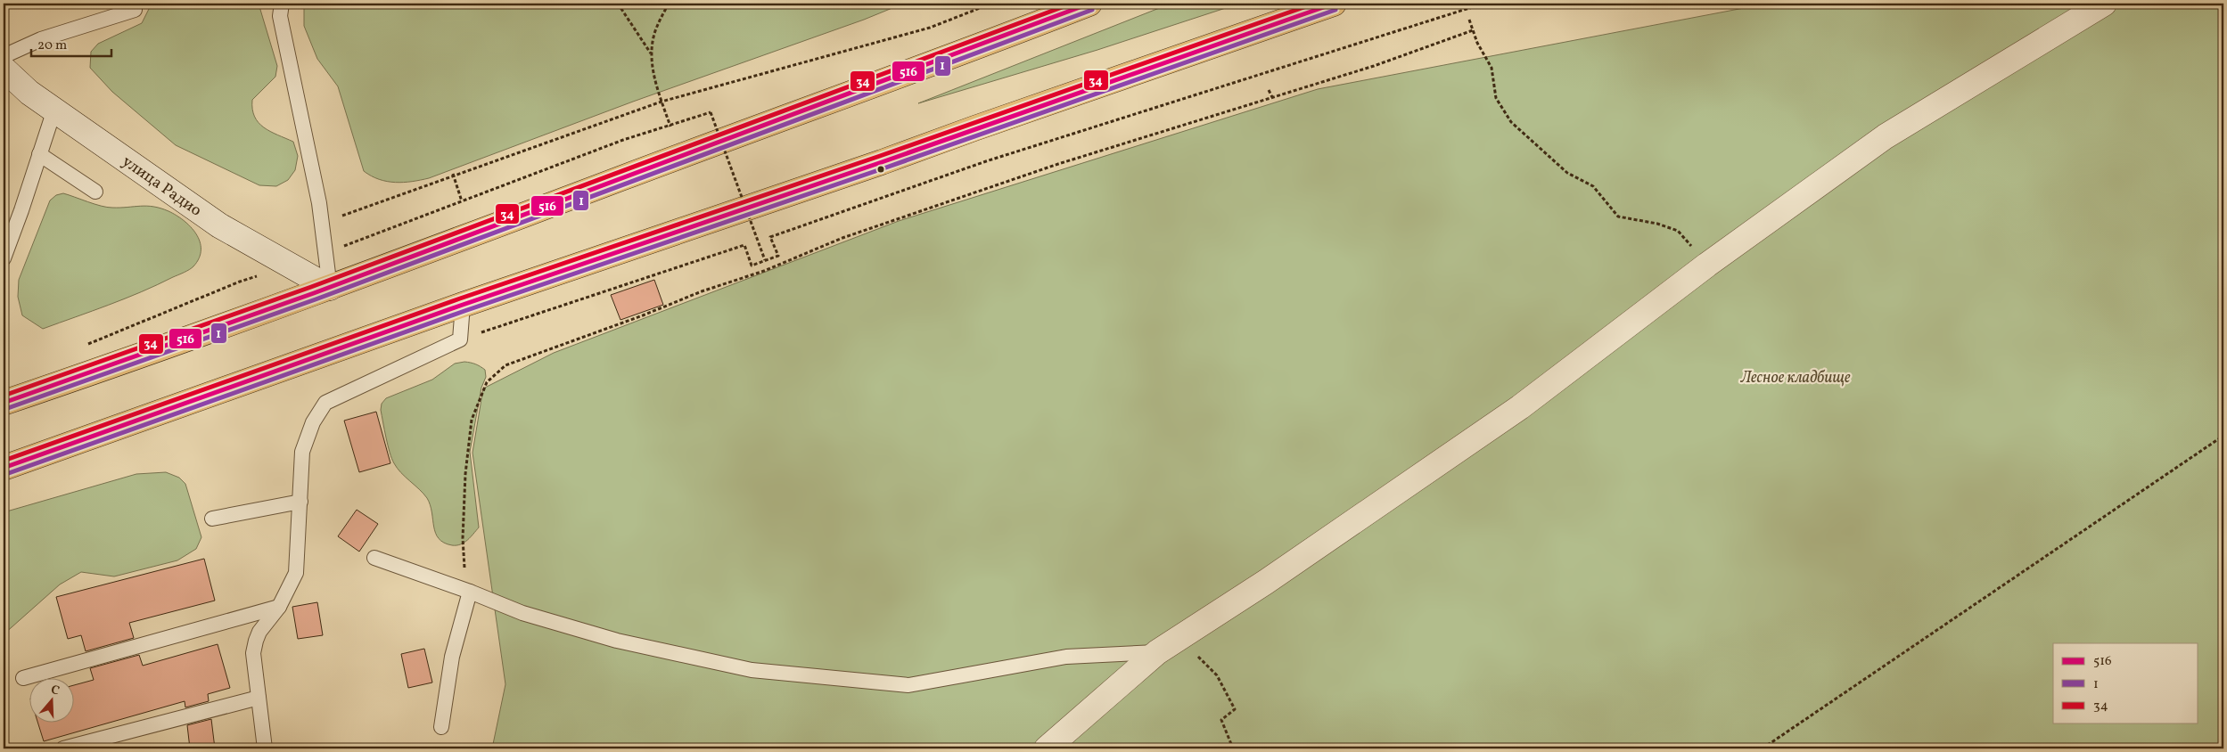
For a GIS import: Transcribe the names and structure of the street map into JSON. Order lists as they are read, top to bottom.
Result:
{
  "streets": {
    "street": ["улица Радио"]
  },
  "parks": ["Лесное кладбище"],
  "lines": ["transit line 516", "transit line 34", "transit line 1"],
  "legend": ["516", "1", "34"],
  "scale_bar": "20 m",
  "north": "top"
}
